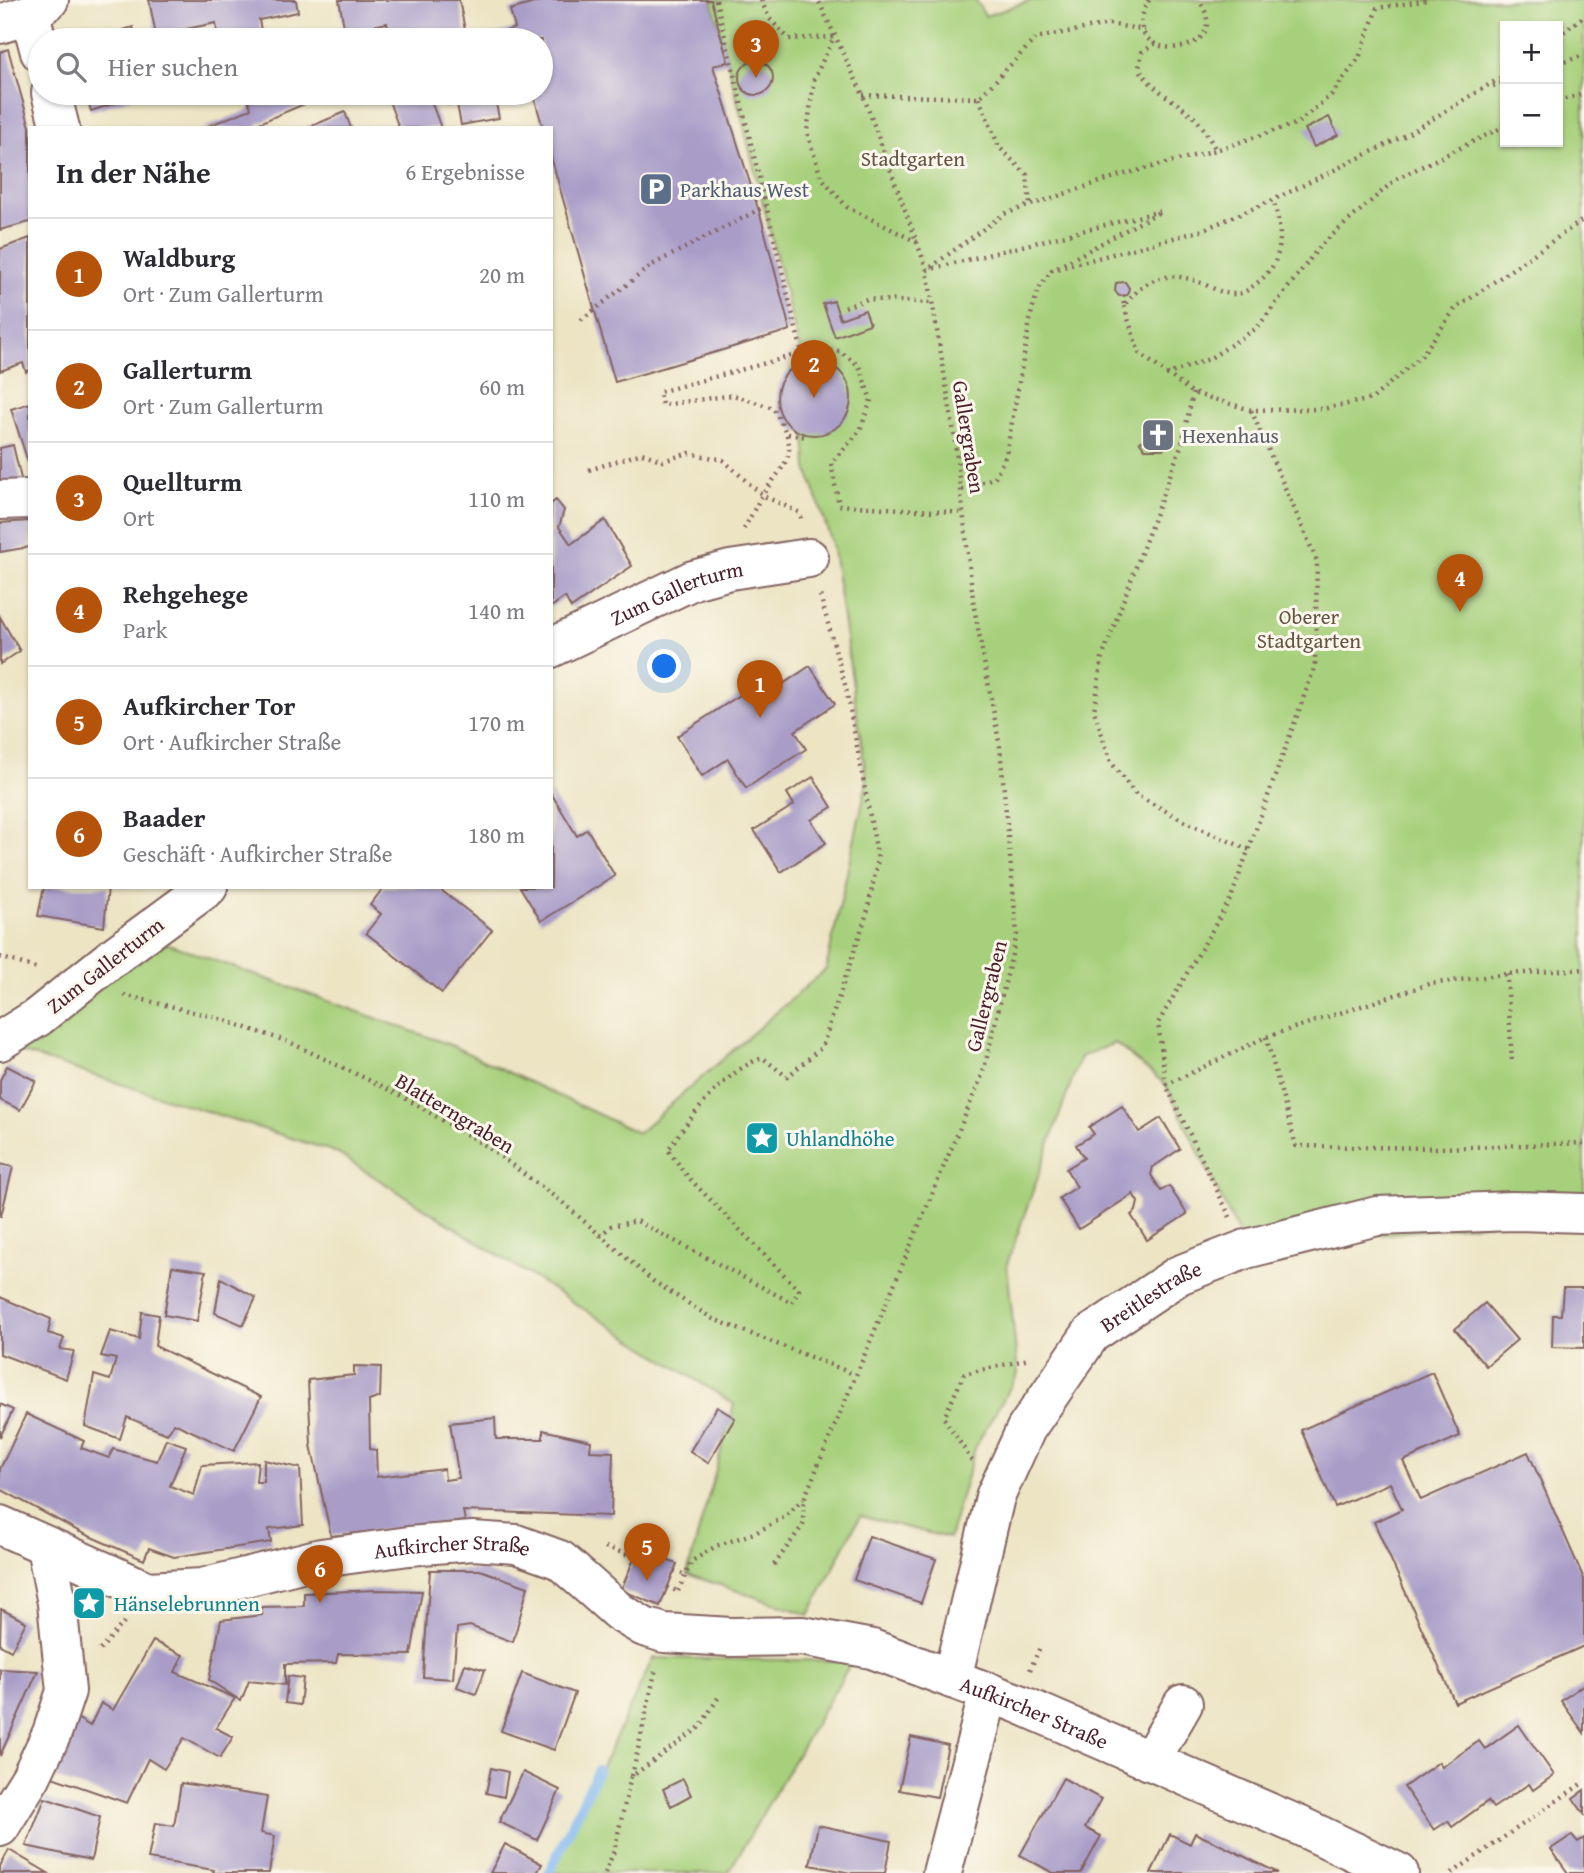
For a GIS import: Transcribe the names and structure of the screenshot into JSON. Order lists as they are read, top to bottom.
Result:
{
  "streets": {
    "street": ["Zum Gallerturm", "Breitlestraße", "Aufkircher Straße"],
    "path": ["Gallergraben", "Blatterngraben"]
  },
  "crossings": [
    ["Gallergraben", "Blatterngraben"],
    ["Zum Gallerturm", "Blatterngraben"],
    ["Breitlestraße", "Aufkircher Straße"]
  ],
  "parks": ["Stadtgarten", "Oberer Stadtgarten"],
  "places": {
    "parking": ["Parkhaus West"],
    "church": ["Hexenhaus"],
    "place": ["Uhlandhöhe", "Hänselebrunnen"]
  },
  "page": {
    "pins": [
      "3",
      "2",
      "4",
      "1",
      "5",
      "6"
    ],
    "map_buttons": ["+", "−"],
    "search": "Hier suchen",
    "heading": ["In der Nähe", "6 Ergebnisse"],
    "list": [
      {
        "mark": "1",
        "name": "Waldburg",
        "note": "Ort · Zum Gallerturm",
        "value": "20 m"
      },
      {
        "mark": "2",
        "name": "Gallerturm",
        "note": "Ort · Zum Gallerturm",
        "value": "60 m"
      },
      {
        "mark": "3",
        "name": "Quellturm",
        "note": "Ort",
        "value": "110 m"
      },
      {
        "mark": "4",
        "name": "Rehgehege",
        "note": "Park",
        "value": "140 m"
      },
      {
        "mark": "5",
        "name": "Aufkircher Tor",
        "note": "Ort · Aufkircher Straße",
        "value": "170 m"
      },
      {
        "mark": "6",
        "name": "Baader",
        "note": "Geschäft · Aufkircher Straße",
        "value": "180 m"
      }
    ]
  }
}
